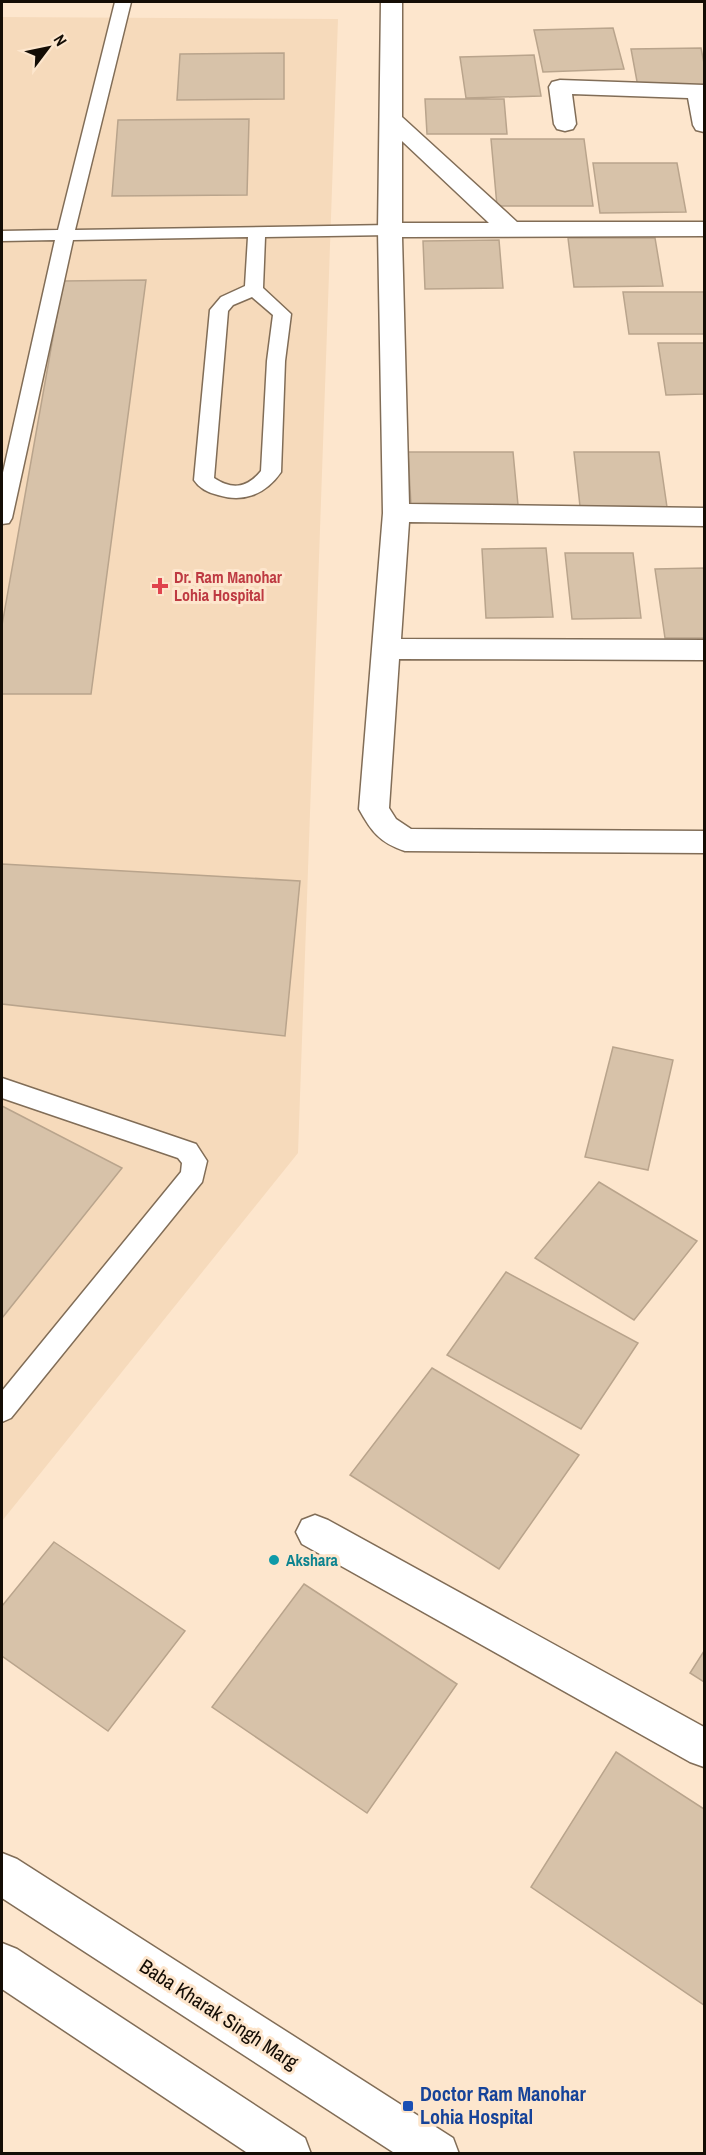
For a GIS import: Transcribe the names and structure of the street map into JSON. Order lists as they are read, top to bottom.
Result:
{
  "streets": {
    "street": ["Baba Kharak Singh Marg"]
  },
  "places": {
    "health": ["Dr. Ram Manohar Lohia Hospital"],
    "other": ["Akshara"],
    "transit": ["Doctor Ram Manohar Lohia Hospital"]
  },
  "north": "top right"
}
